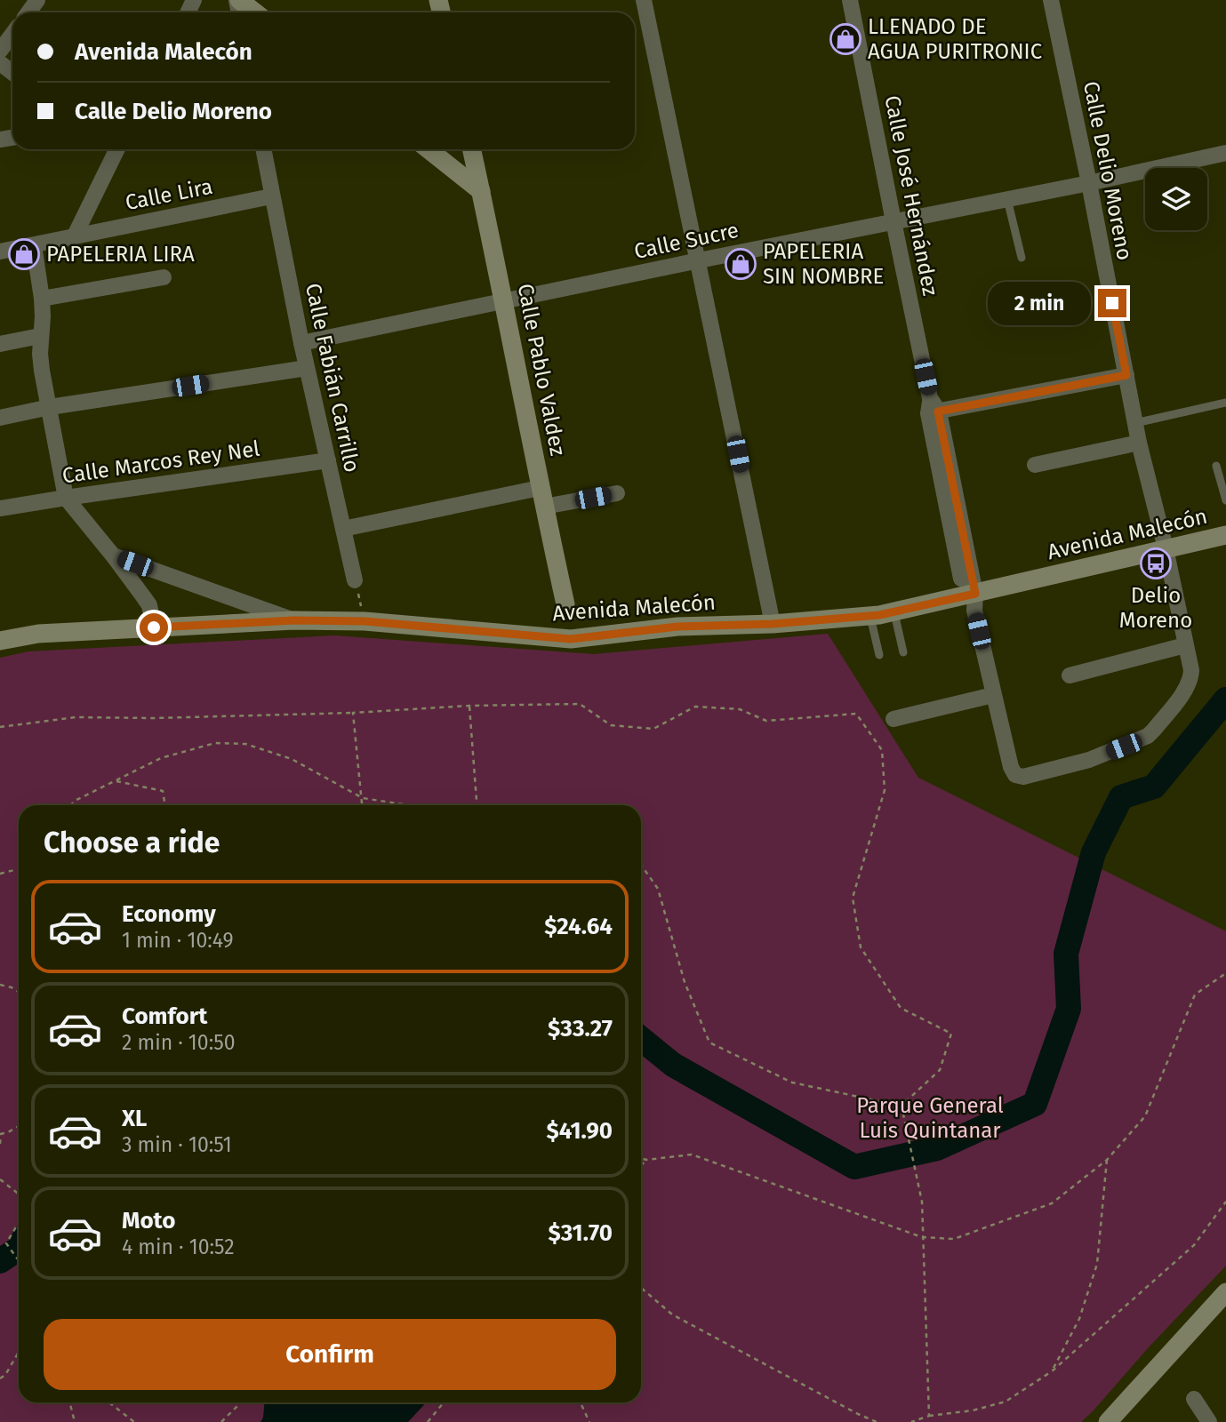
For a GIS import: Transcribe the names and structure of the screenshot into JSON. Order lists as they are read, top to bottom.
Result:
{
  "streets": {
    "main road": ["Calle Pablo Valdez", "Avenida Malecón"],
    "street": [
      "Calle Delio Moreno",
      "Calle Lira",
      "Calle José Hernández",
      "Calle Sucre",
      "Calle Fabián Carrillo",
      "Calle Marcos Rey Nel"
    ]
  },
  "crossings": [
    ["Calle Delio Moreno", "Calle José Hernández"],
    ["Calle Delio Moreno", "Calle Sucre"],
    ["Calle Delio Moreno", "Avenida Malecón"],
    ["Calle Lira", "Calle Fabián Carrillo"],
    ["Calle José Hernández", "Calle Sucre"],
    ["Calle José Hernández", "Avenida Malecón"],
    ["Calle Sucre", "Calle Pablo Valdez"],
    ["Calle Sucre", "Calle Fabián Carrillo"],
    ["Calle Fabián Carrillo", "Calle Marcos Rey Nel"]
  ],
  "parks": ["Parque General Luis Quintanar"],
  "places": {
    "shop": ["LLENADO DE AGUA PURITRONIC", "PAPELERIA LIRA", "PAPELERIA SIN NOMBRE"],
    "bus stop": ["Delio Moreno"]
  },
  "page": {
    "banner": ["Avenida Malecón", "Calle Delio Moreno"],
    "bubble": "2 min",
    "heading": "Choose a ride",
    "list": [
      {
        "name": "Economy",
        "note": "1 min · 10:49",
        "value": "$24.64"
      },
      {
        "name": "Comfort",
        "note": "2 min · 10:50",
        "value": "$33.27"
      },
      {
        "name": "XL",
        "note": "3 min · 10:51",
        "value": "$41.90"
      },
      {
        "name": "Moto",
        "note": "4 min · 10:52",
        "value": "$31.70"
      }
    ],
    "buttons": "Confirm"
  }
}
